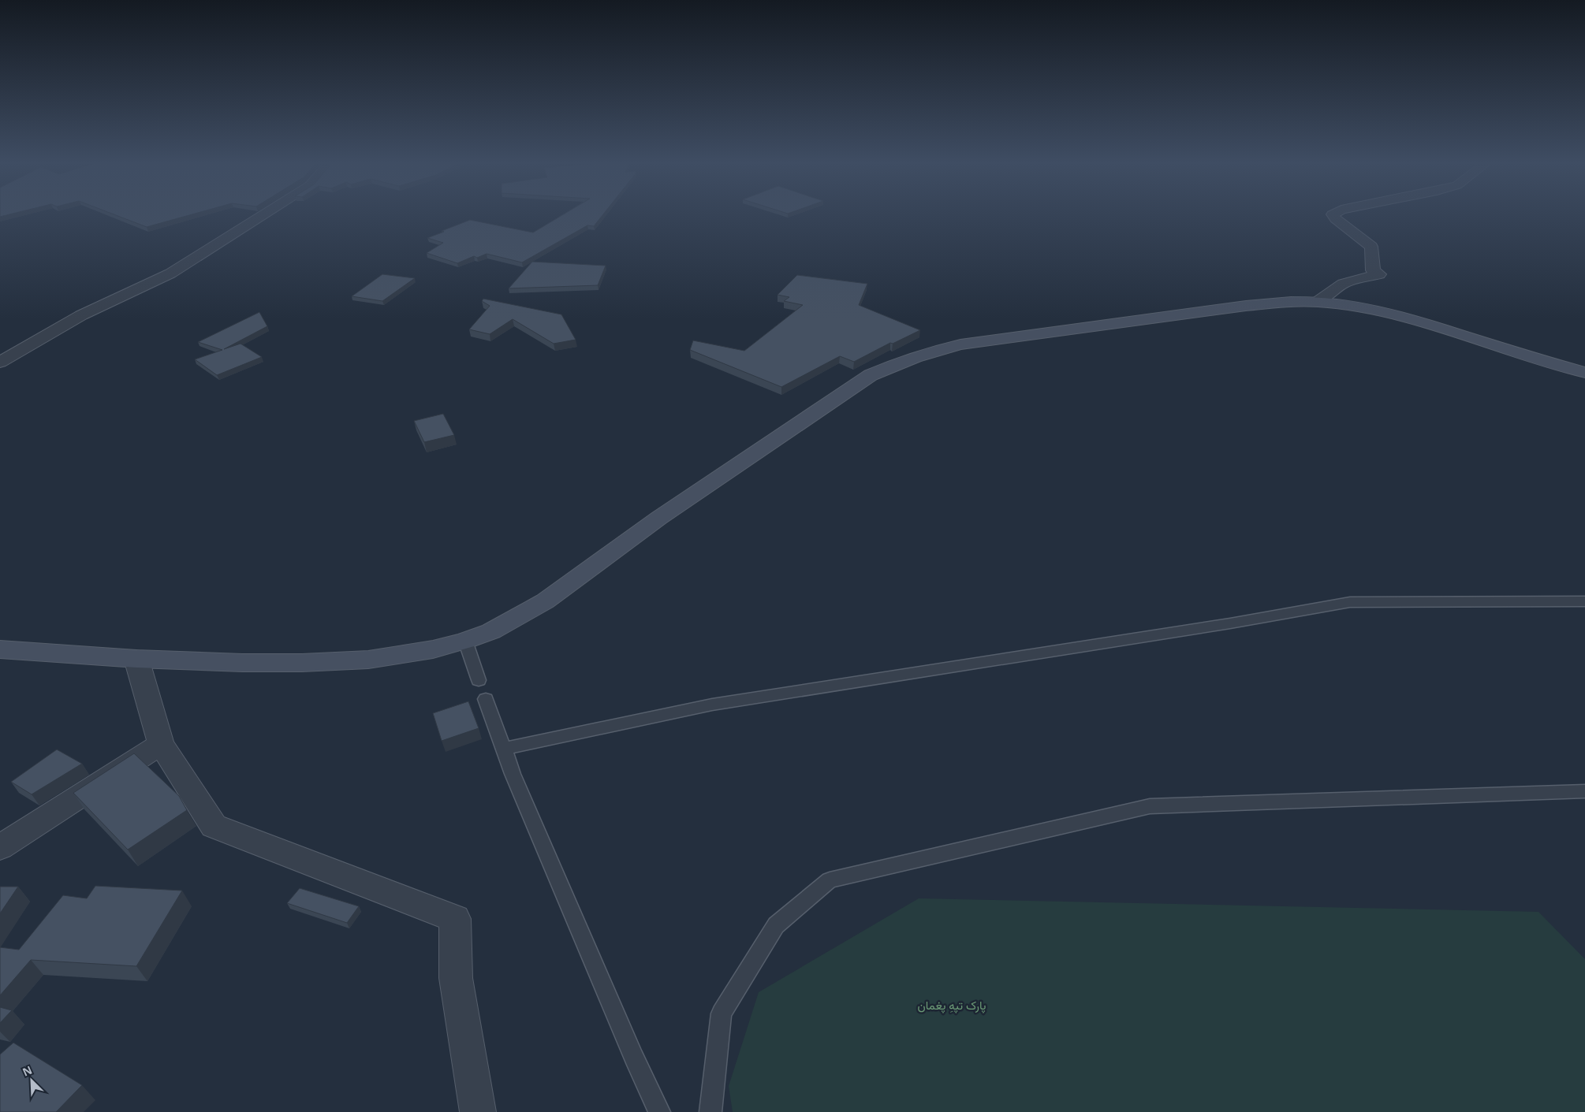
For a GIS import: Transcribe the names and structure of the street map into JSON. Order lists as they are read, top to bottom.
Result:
{
  "parks": ["پارک تپهِ پغمان"],
  "north": "top left"
}
